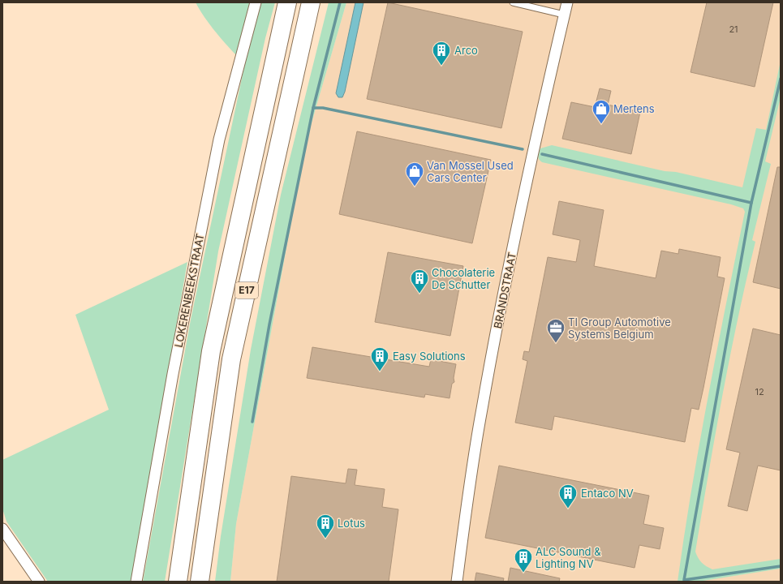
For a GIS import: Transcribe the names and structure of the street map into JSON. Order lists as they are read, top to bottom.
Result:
{
  "streets": {
    "highway": ["E17"],
    "street": ["LOKERENBEEKSTRAAT", "BRANDSTRAAT"]
  },
  "places": {
    "building": [
      "Arco",
      "Chocolaterie De Schutter",
      "Easy Solutions",
      "Entaco NV",
      "Lotus",
      "ALC Sound & Lighting NV"
    ],
    "shop": ["Mertens", "Van Mossel Used Cars Center"],
    "office": ["TI Group Automotive Systems Belgium"]
  },
  "house_numbers": ["21", "12"]
}
